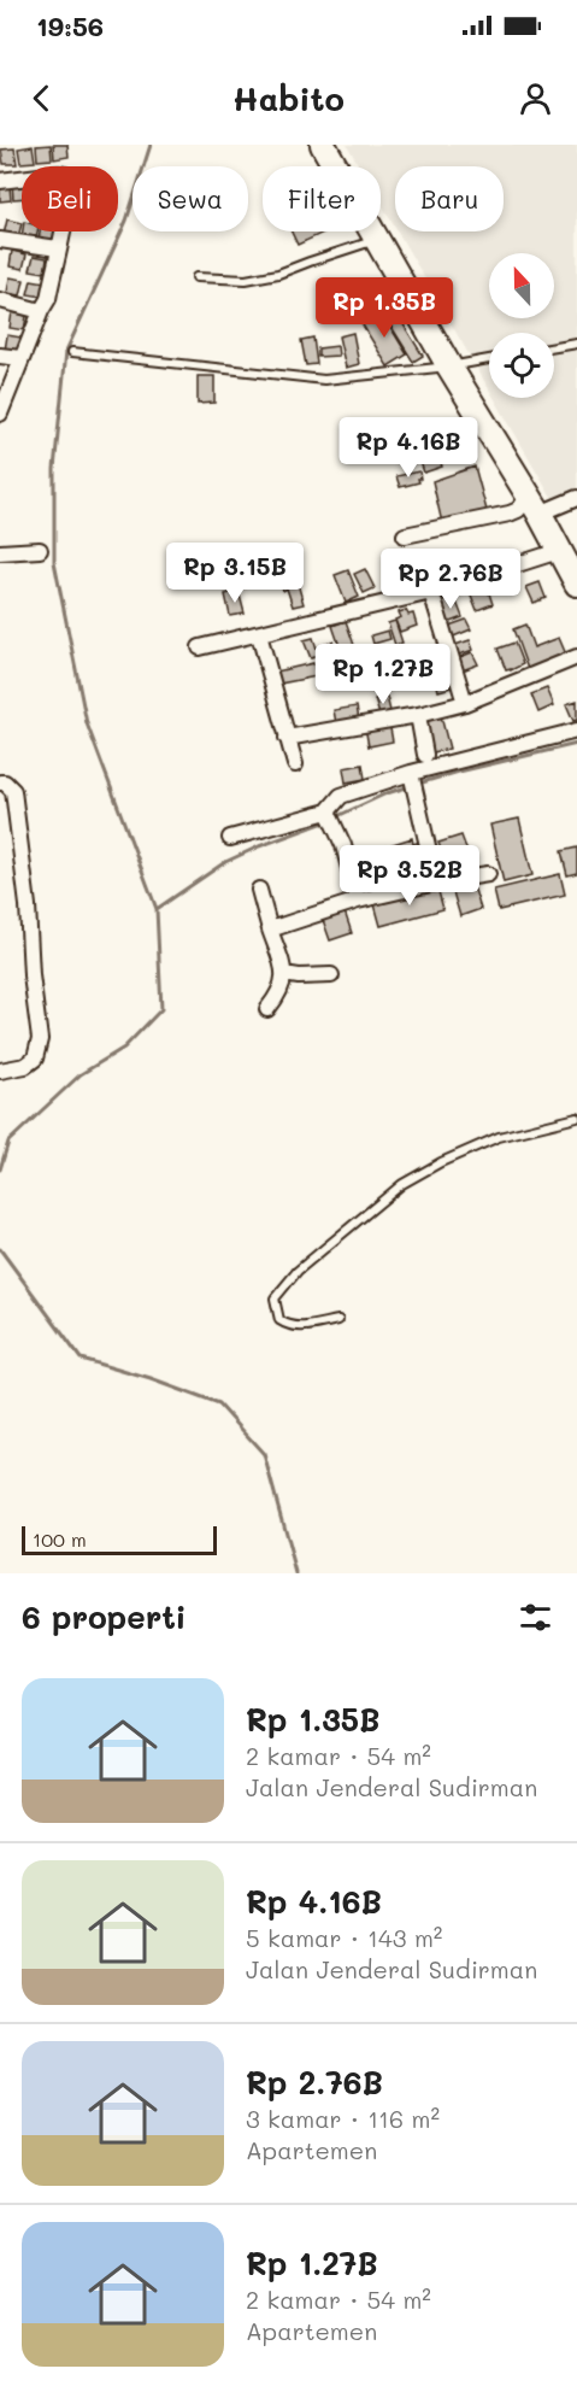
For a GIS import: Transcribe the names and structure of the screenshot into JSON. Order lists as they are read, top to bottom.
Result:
{
  "scale_bar": "100 m",
  "north": "top",
  "page": {
    "status": "19:56",
    "header": "Habito",
    "chip": [
      "Beli",
      "Sewa",
      "Filter",
      "Baru"
    ],
    "price": [
      "Rp 1.35B",
      "Rp 4.16B",
      "Rp 3.15B",
      "Rp 2.76B",
      "Rp 1.27B",
      "Rp 3.52B"
    ],
    "scale": "100 m",
    "heading": "6 properti",
    "list": [
      {
        "name": "Rp 1.35B",
        "note": "2 kamar · 54 m² · Jalan Jenderal Sudirman"
      },
      {
        "name": "Rp 4.16B",
        "note": "5 kamar · 143 m² · Jalan Jenderal Sudirman"
      },
      {
        "name": "Rp 2.76B",
        "note": "3 kamar · 116 m² · Apartemen"
      },
      {
        "name": "Rp 1.27B",
        "note": "2 kamar · 54 m² · Apartemen"
      }
    ]
  }
}
